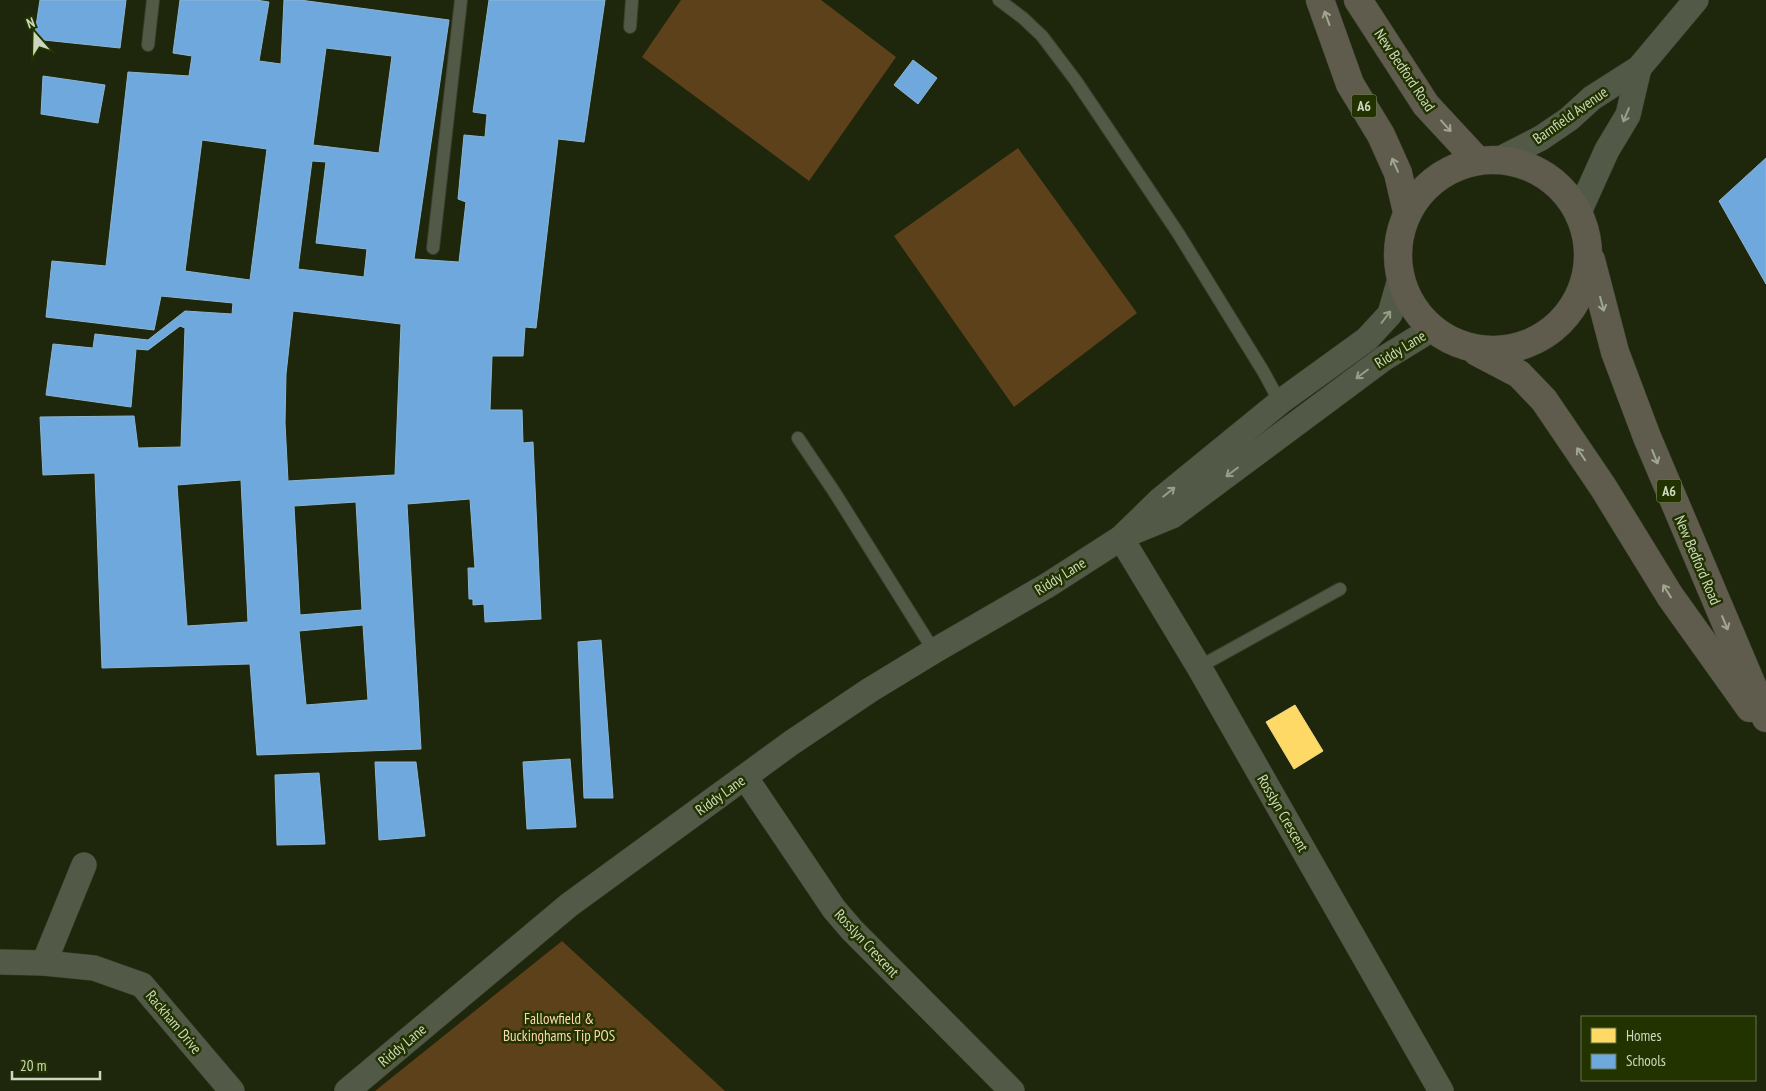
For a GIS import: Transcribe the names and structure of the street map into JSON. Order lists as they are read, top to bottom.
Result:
{
  "streets": {
    "highway": ["New Bedford Road", "A6"],
    "street": [
      "Barnfield Avenue",
      "Riddy Lane",
      "Rosslyn Crescent",
      "Rackham Drive"
    ]
  },
  "crossings": [
    ["New Bedford Road", "A6"],
    ["New Bedford Road", "Barnfield Avenue"],
    ["A6", "Barnfield Avenue"],
    ["A6", "Riddy Lane"],
    ["Riddy Lane", "Rosslyn Crescent"]
  ],
  "one_way": ["Barnfield Avenue"],
  "parks": ["Fallowfield & Buckinghams Tip POS"],
  "legend": ["Homes", "Schools"],
  "scale_bar": "20 m",
  "north": "top"
}
